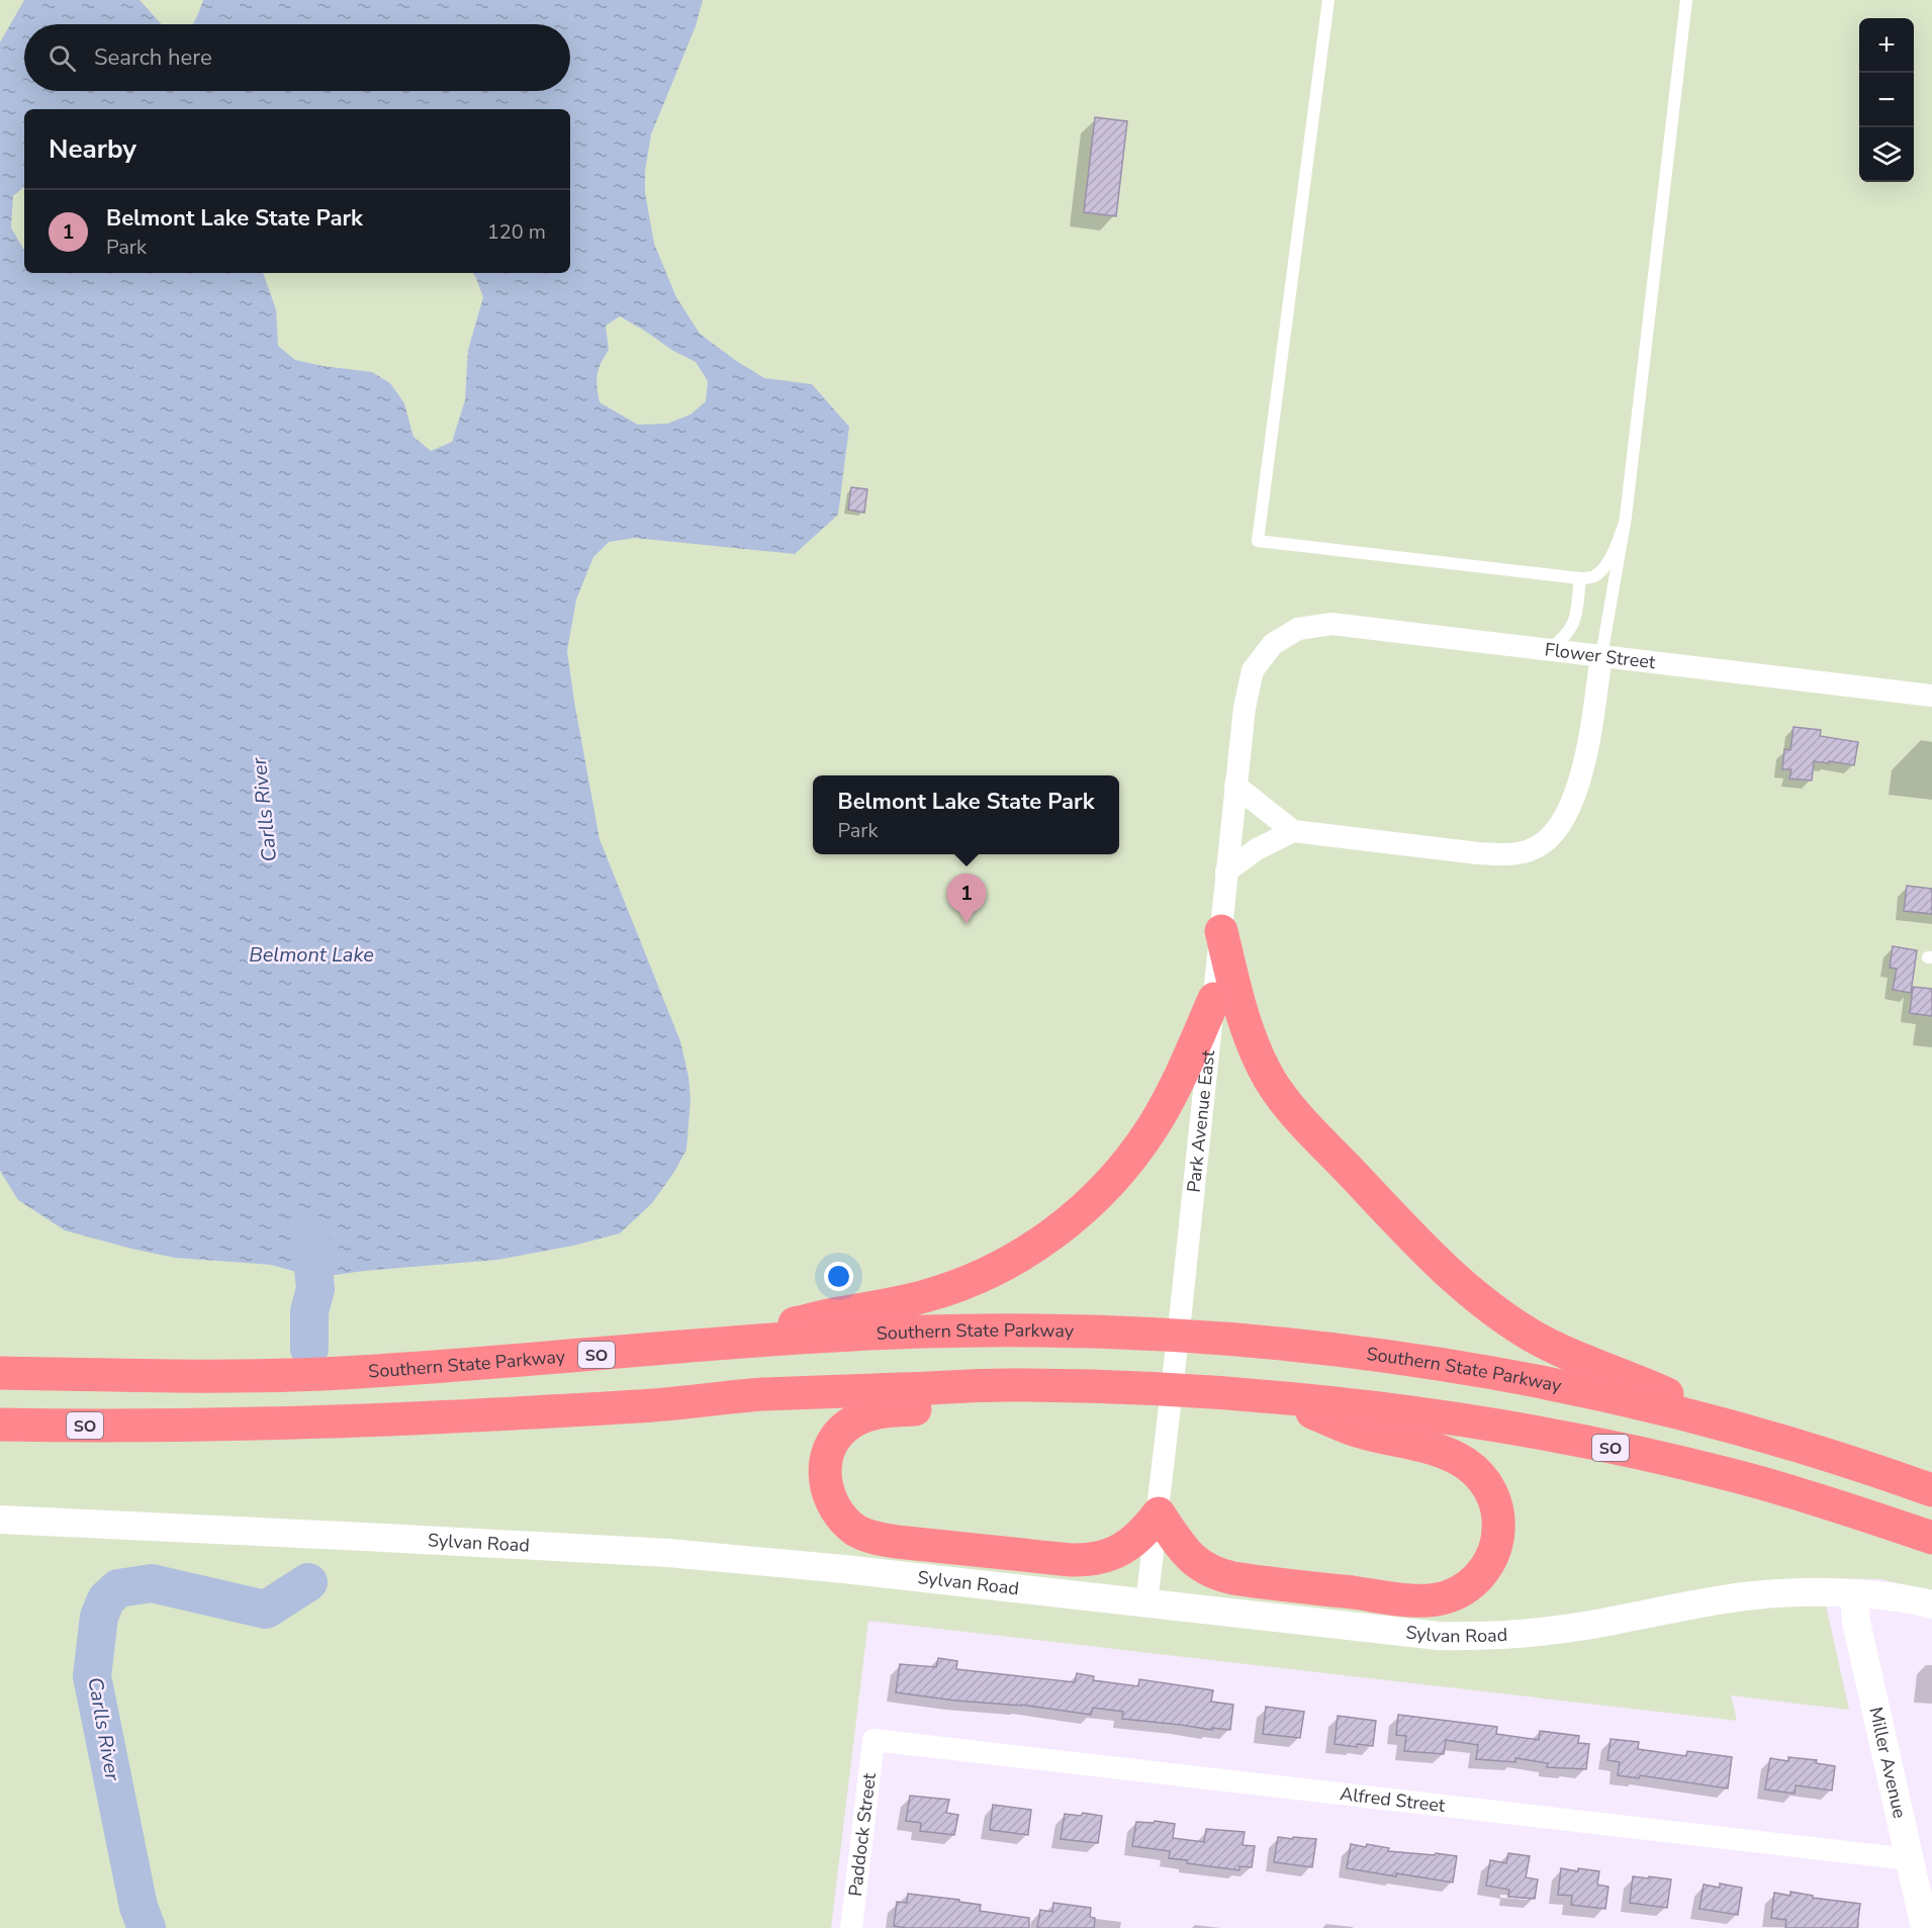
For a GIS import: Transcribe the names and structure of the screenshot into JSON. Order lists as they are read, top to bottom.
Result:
{
  "streets": {
    "highway": ["Southern State Parkway", "SO"],
    "street": [
      "Flower Street",
      "Park Avenue East",
      "Sylvan Road",
      "Miller Avenue",
      "Alfred Street",
      "Paddock Street"
    ]
  },
  "crossings": [
    ["Flower Street", "Park Avenue East"],
    ["Park Avenue East", "Sylvan Road"],
    ["Sylvan Road", "Miller Avenue"],
    ["Miller Avenue", "Alfred Street"],
    ["Alfred Street", "Paddock Street"]
  ],
  "water": ["Carlls River", "Belmont Lake"],
  "page": {
    "map_buttons": ["+", "−"],
    "search": "Search here",
    "heading": "Nearby",
    "list": [
      {
        "mark": "1",
        "name": "Belmont Lake State Park",
        "note": "Park",
        "value": "120 m"
      }
    ],
    "popup": ["Belmont Lake State Park", "Park"],
    "pins": "1"
  }
}
